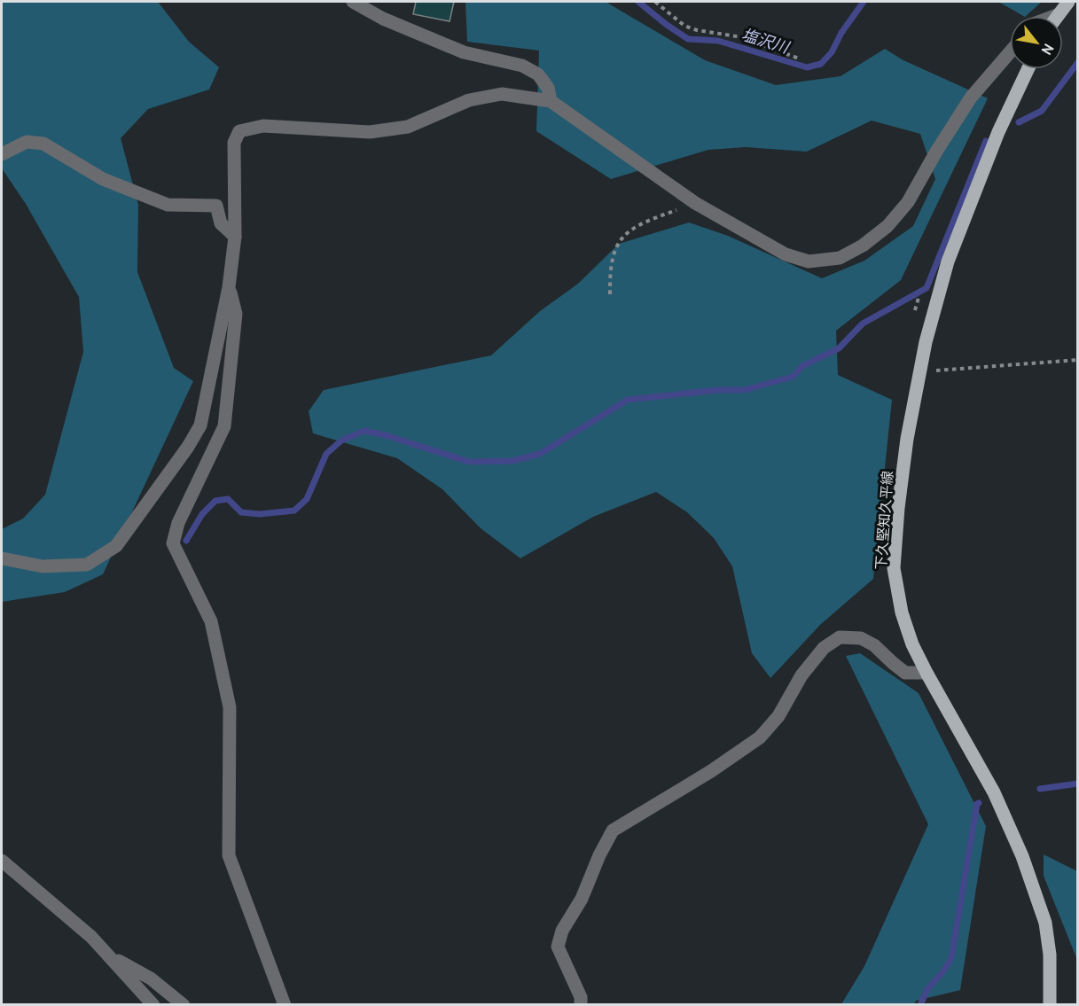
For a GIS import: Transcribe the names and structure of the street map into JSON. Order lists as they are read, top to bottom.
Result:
{
  "streets": {
    "main road": ["下久堅知久平線"]
  },
  "water": ["塩沢川"],
  "north": "bottom right"
}
